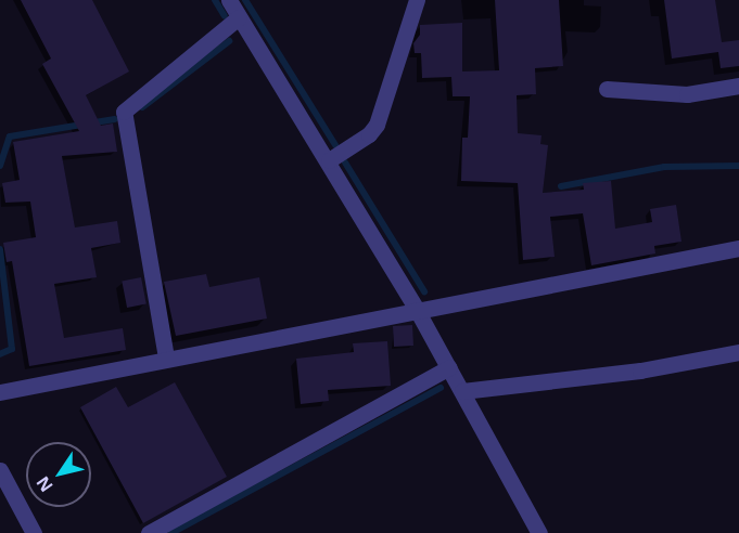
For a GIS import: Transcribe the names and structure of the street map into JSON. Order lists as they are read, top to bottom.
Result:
{
  "north": "bottom left"
}
